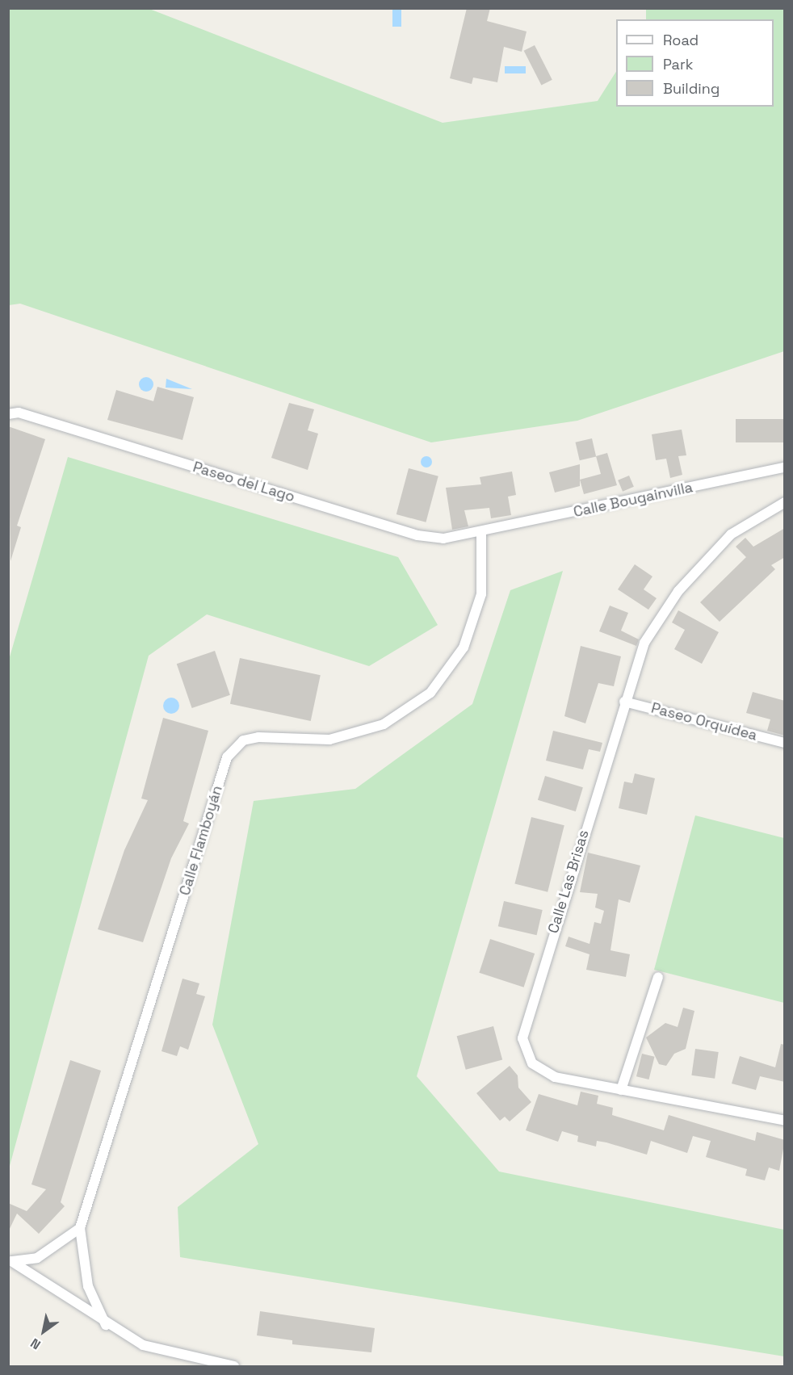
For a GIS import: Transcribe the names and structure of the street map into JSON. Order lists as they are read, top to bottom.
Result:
{
  "streets": {
    "street": [
      "Paseo del Lago",
      "Calle Bougainvilla",
      "Paseo Orquídea",
      "Calle Flamboyán",
      "Calle Las Brisas"
    ]
  },
  "crossings": [
    ["Paseo del Lago", "Calle Bougainvilla"],
    ["Paseo del Lago", "Calle Flamboyán"],
    ["Calle Bougainvilla", "Calle Flamboyán"],
    ["Paseo Orquídea", "Calle Las Brisas"]
  ],
  "legend": ["Road", "Park", "Building"],
  "north": "bottom left"
}
